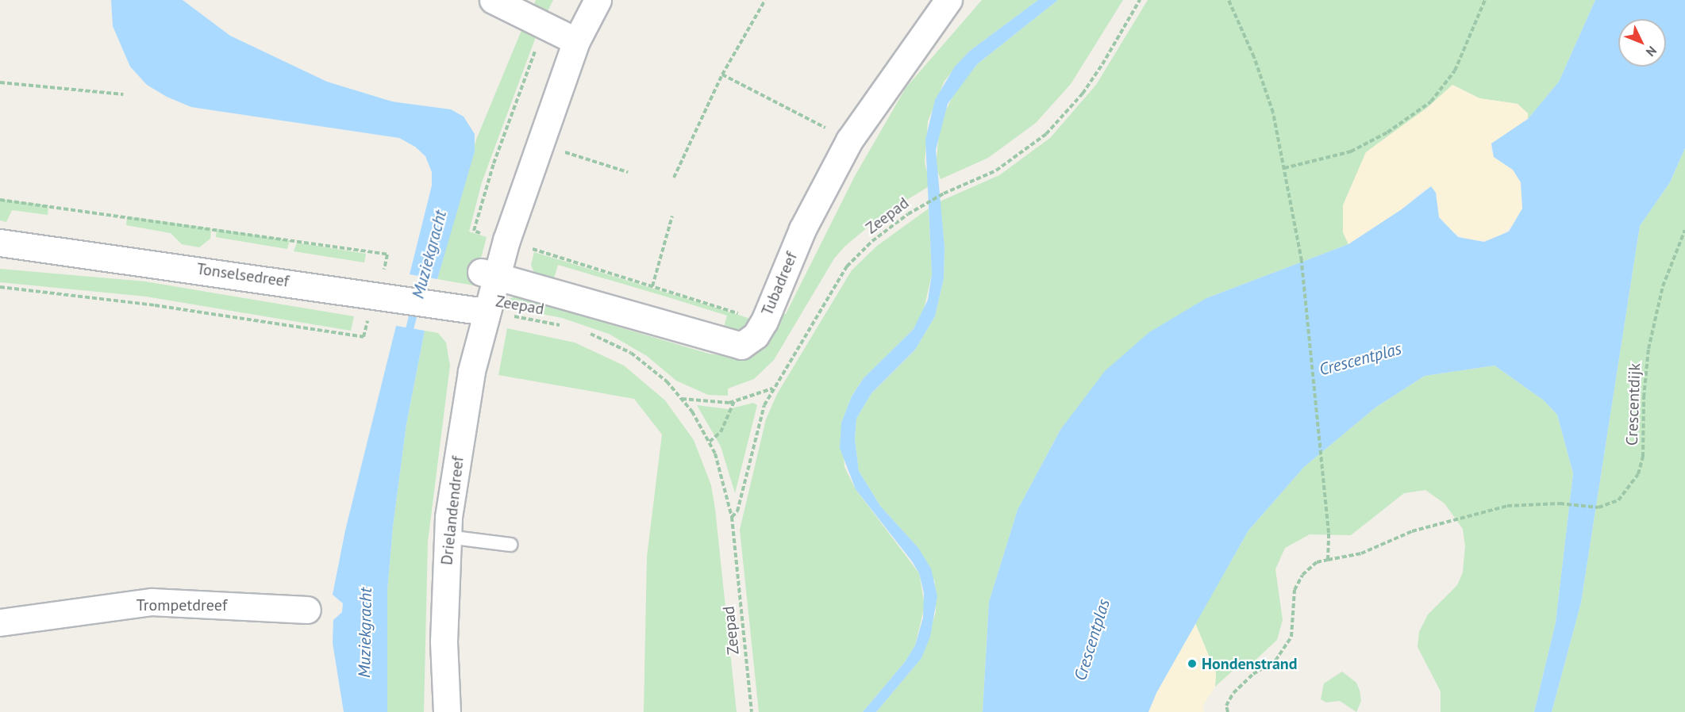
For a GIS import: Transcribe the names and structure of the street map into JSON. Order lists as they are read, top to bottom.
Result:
{
  "streets": {
    "street": [
      "Tonselsedreef",
      "Tubadreef",
      "Drielandendreef",
      "Trompetdreef"
    ],
    "path": ["Zeepad", "Crescentdijk"]
  },
  "crossings": [
    ["Zeepad", "Tonselsedreef"],
    ["Zeepad", "Drielandendreef"],
    ["Tonselsedreef", "Drielandendreef"]
  ],
  "water": ["Muziekgracht", "Crescentplas"],
  "places": ["Hondenstrand"],
  "north": "bottom right"
}
